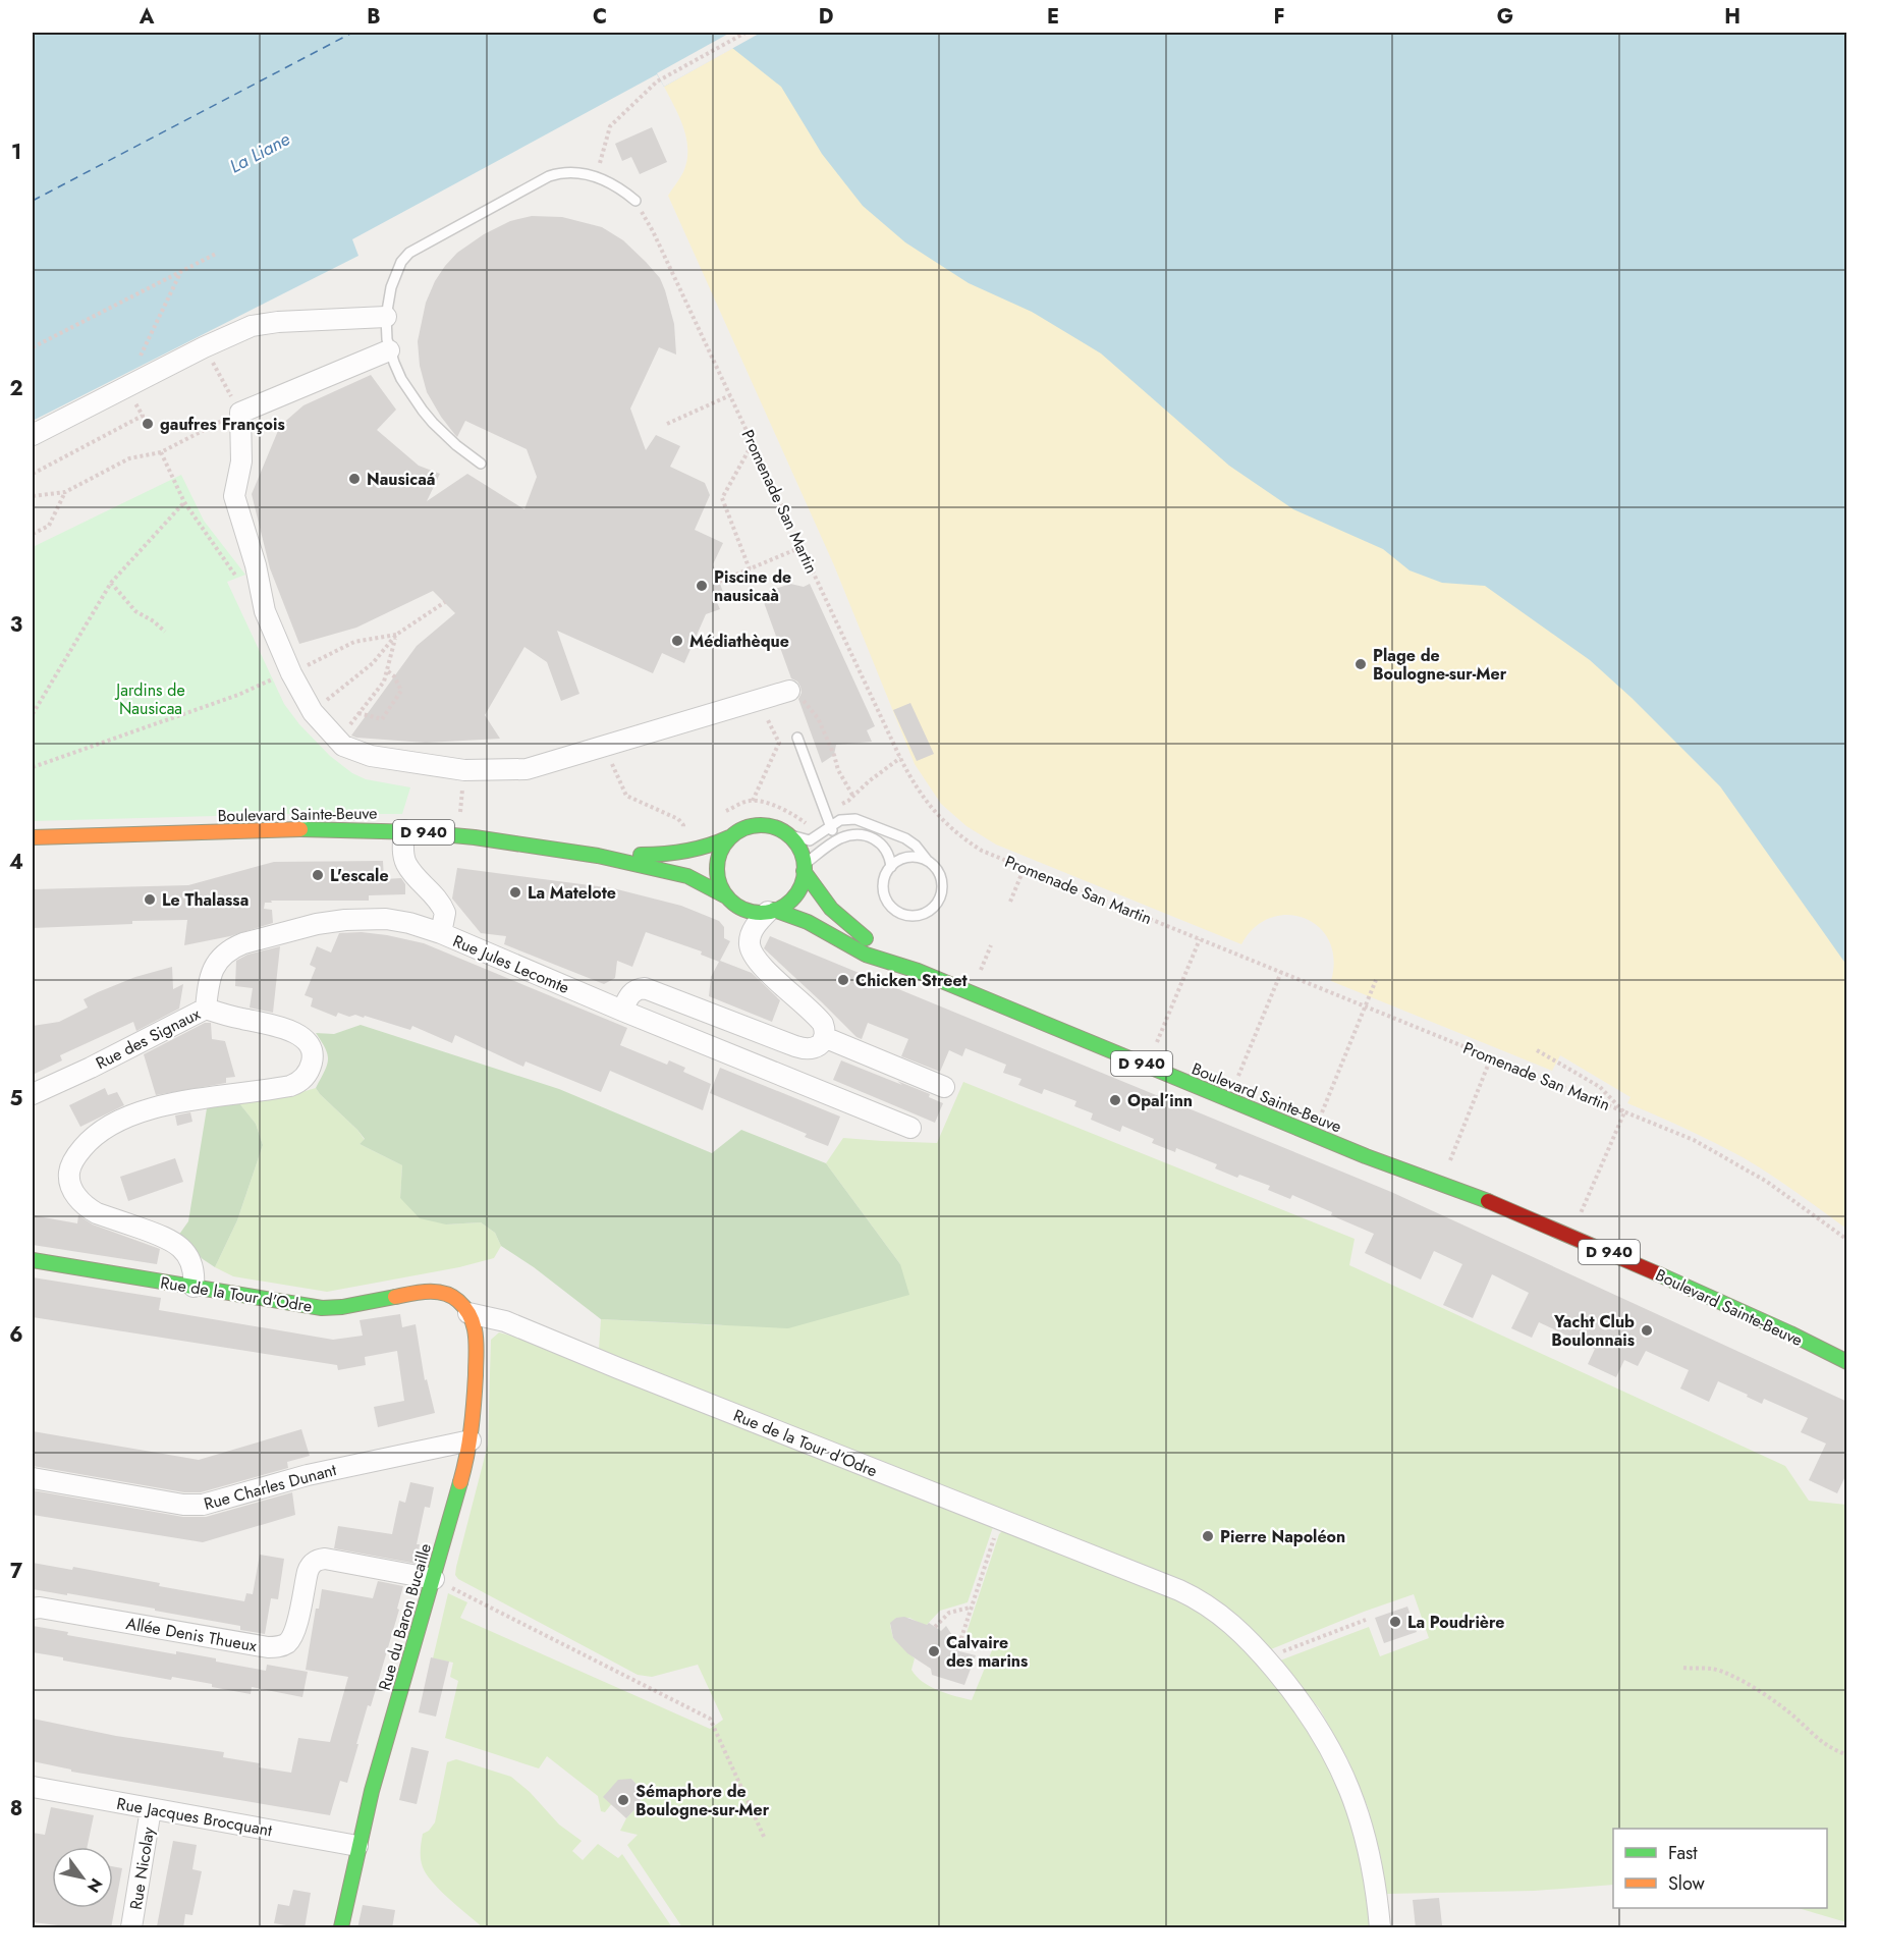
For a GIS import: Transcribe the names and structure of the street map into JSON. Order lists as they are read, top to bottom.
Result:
{
  "streets": {
    "main road": [
      "Boulevard Sainte-Beuve",
      "D 940",
      "Rue de la Tour d'Odre",
      "Rue du Baron Bucaille"
    ],
    "street": [
      "Rue Jules Lecomte",
      "Rue des Signaux",
      "Rue Charles Dunant",
      "Allée Denis Thueux",
      "Rue Jacques Brocquant",
      "Rue Nicolay"
    ],
    "path": ["Promenade San Martin"]
  },
  "crossings": [
    ["Boulevard Sainte-Beuve", "Rue Jules Lecomte"],
    ["Rue Jules Lecomte", "Rue des Signaux"],
    ["Rue de la Tour d'Odre", "Rue du Baron Bucaille"],
    ["Rue Charles Dunant", "Rue du Baron Bucaille"],
    ["Rue du Baron Bucaille", "Allée Denis Thueux"],
    ["Rue du Baron Bucaille", "Rue Jacques Brocquant"],
    ["Rue Jacques Brocquant", "Rue Nicolay"]
  ],
  "water": ["La Liane"],
  "parks": ["Jardins de Nausicaa"],
  "places": [
    "gaufres François",
    "Nausicaá",
    "Piscine de nausicaà",
    "Médiathèque",
    "Plage de Boulogne-sur-Mer",
    "L'escale",
    "La Matelote",
    "Le Thalassa",
    "Chicken Street",
    "Opal’inn",
    "Yacht Club Boulonnais",
    "Pierre Napoléon",
    "La Poudrière",
    "Calvaire des marins",
    "Sémaphore de Boulogne-sur-Mer"
  ],
  "legend": ["Fast", "Slow"],
  "north": "bottom right",
  "grid": {
    "columns": [
      "A",
      "B",
      "C",
      "D",
      "E",
      "F",
      "G",
      "H"
    ],
    "rows": [
      "1",
      "2",
      "3",
      "4",
      "5",
      "6",
      "7",
      "8"
    ]
  }
}
